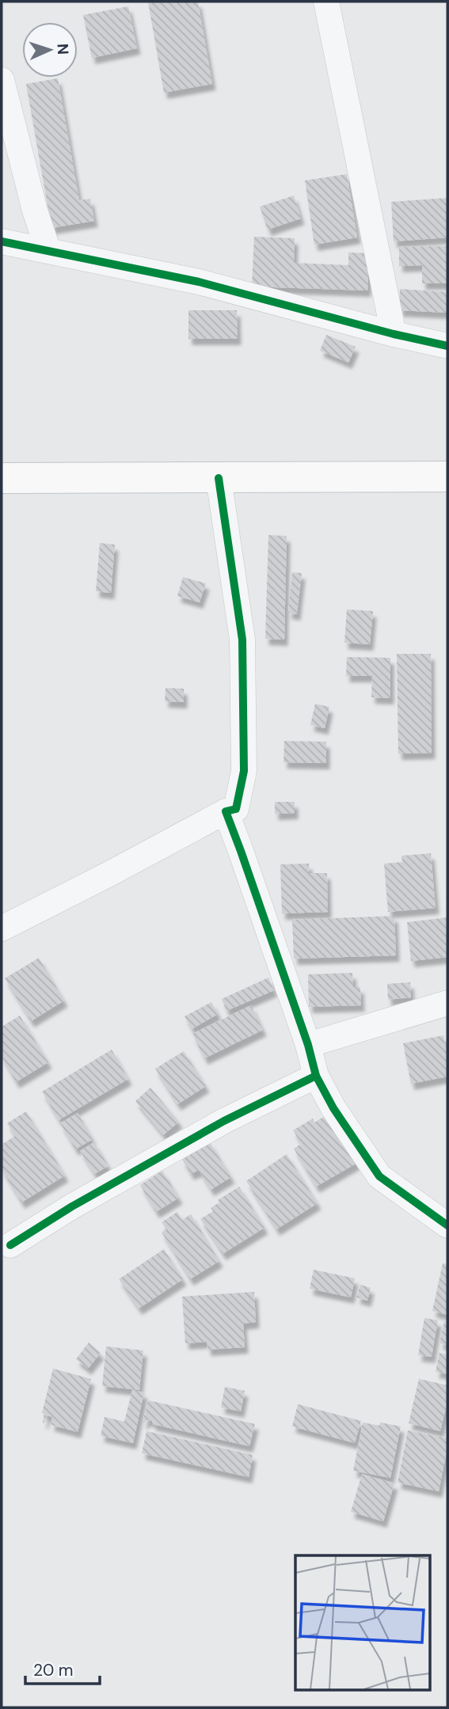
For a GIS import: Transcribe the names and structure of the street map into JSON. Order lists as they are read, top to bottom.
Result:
{
  "scale_bar": "20 m",
  "north": "right"
}
